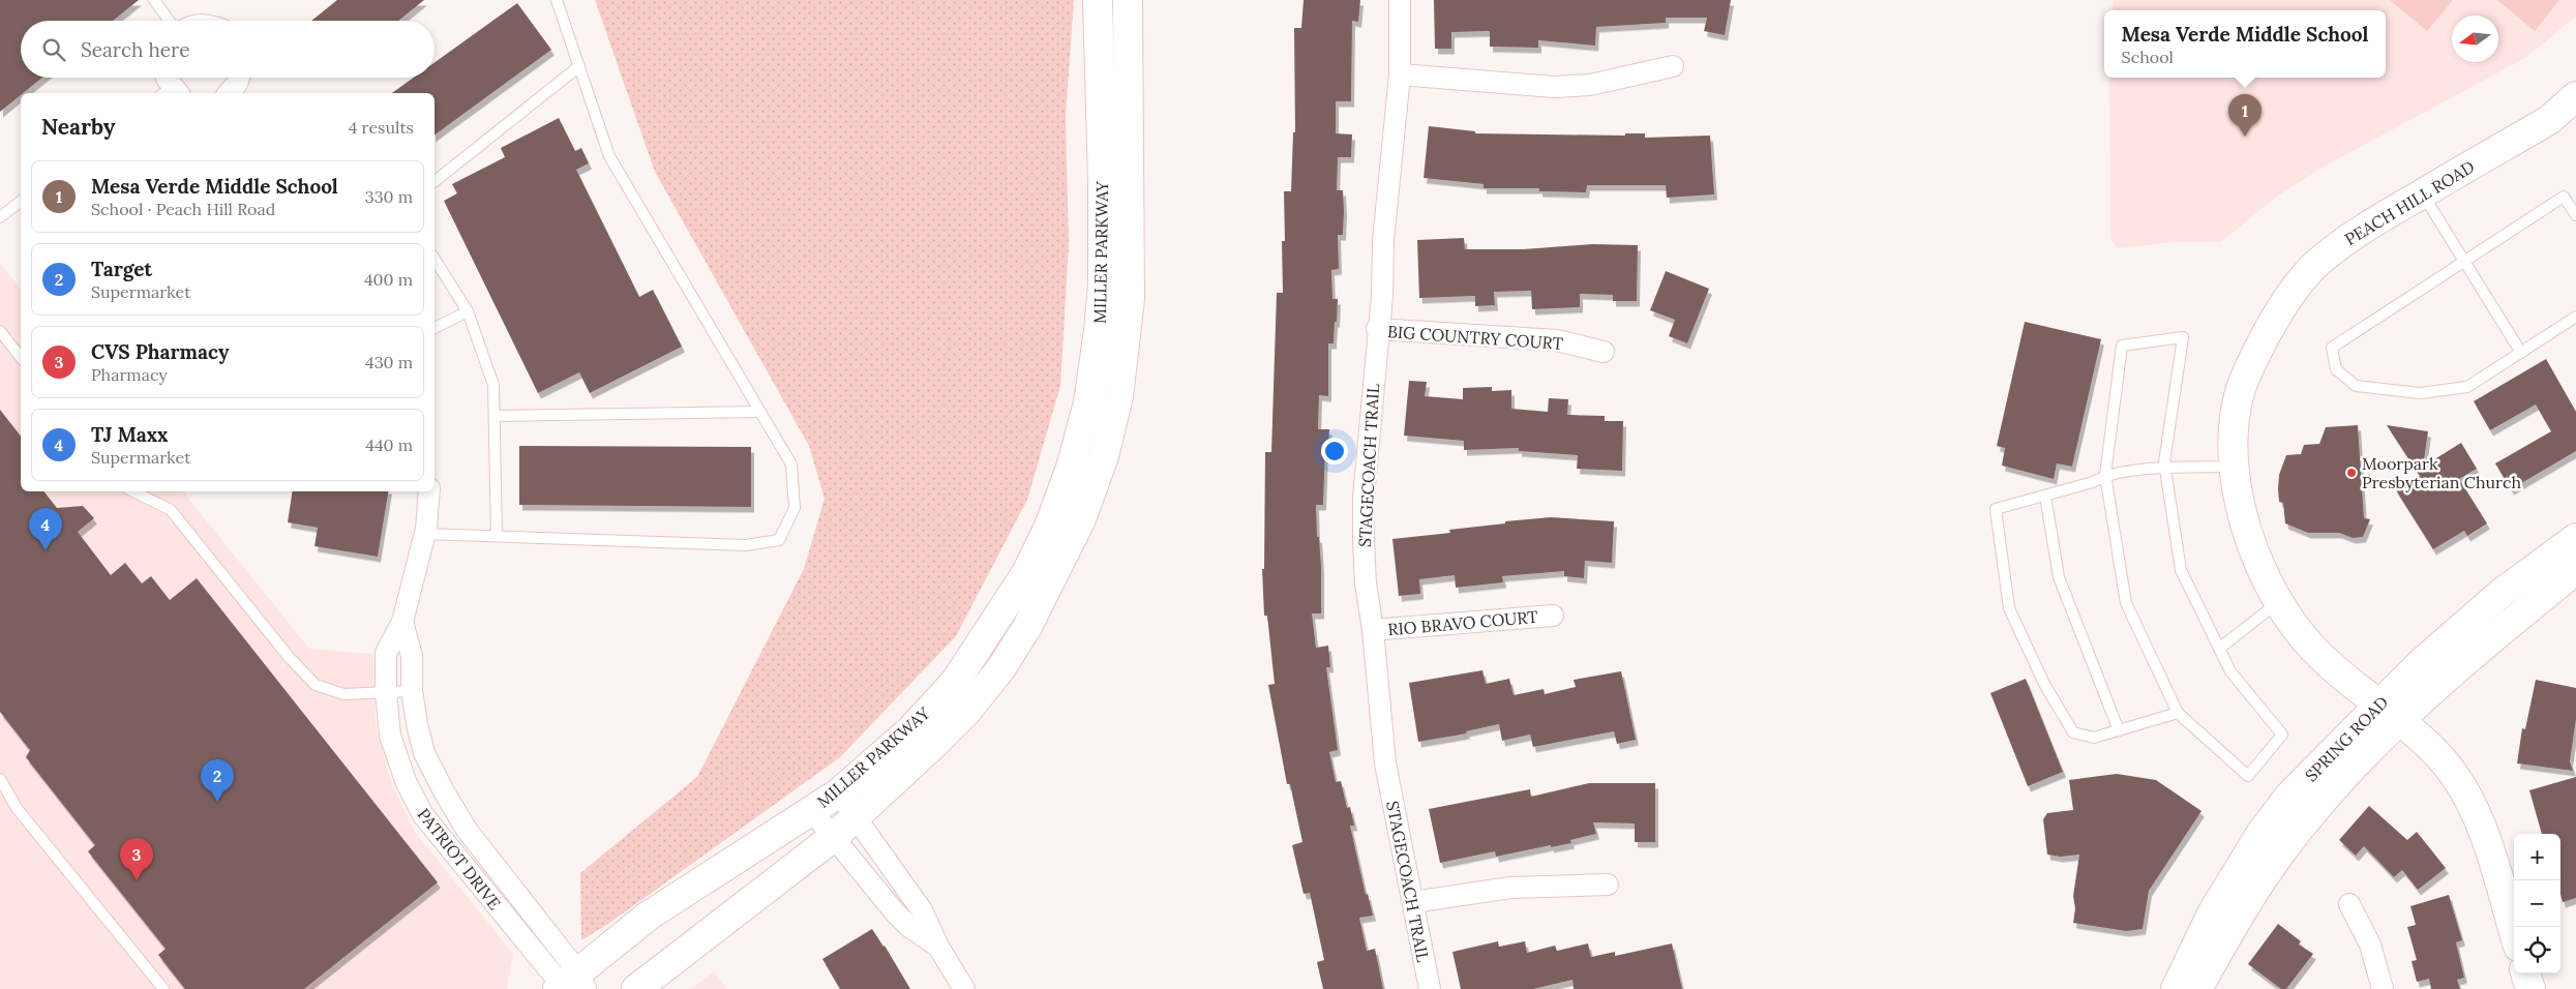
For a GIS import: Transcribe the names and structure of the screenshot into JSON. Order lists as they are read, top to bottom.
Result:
{
  "streets": {
    "street": [
      "PEACH HILL ROAD",
      "MILLER PARKWAY",
      "BIG COUNTRY COURT",
      "STAGECOACH TRAIL",
      "RIO BRAVO COURT",
      "SPRING ROAD",
      "PATRIOT DRIVE"
    ]
  },
  "crossings": [
    ["PEACH HILL ROAD", "SPRING ROAD"],
    ["MILLER PARKWAY", "PATRIOT DRIVE"],
    ["BIG COUNTRY COURT", "STAGECOACH TRAIL"],
    ["STAGECOACH TRAIL", "RIO BRAVO COURT"]
  ],
  "places": ["Moorpark Presbyterian Church"],
  "north": "left",
  "page": {
    "popup": ["Mesa Verde Middle School", "School"],
    "search": "Search here",
    "heading": ["Nearby", "4 results"],
    "pins": [
      "1",
      "4",
      "2",
      "3"
    ],
    "list": [
      {
        "mark": "1",
        "name": "Mesa Verde Middle School",
        "note": "School · Peach Hill Road",
        "value": "330 m"
      },
      {
        "mark": "2",
        "name": "Target",
        "note": "Supermarket",
        "value": "400 m"
      },
      {
        "mark": "3",
        "name": "CVS Pharmacy",
        "note": "Pharmacy",
        "value": "430 m"
      },
      {
        "mark": "4",
        "name": "TJ Maxx",
        "note": "Supermarket",
        "value": "440 m"
      }
    ],
    "map_buttons": ["+", "−"]
  }
}
